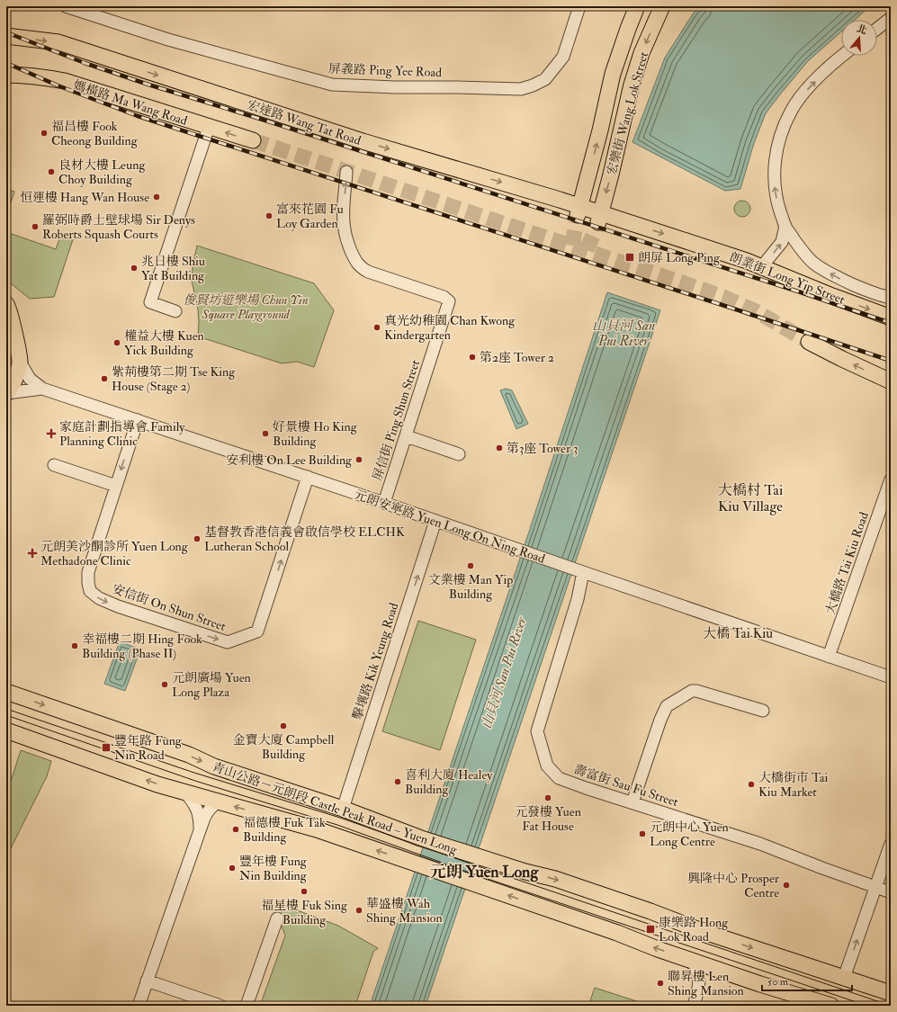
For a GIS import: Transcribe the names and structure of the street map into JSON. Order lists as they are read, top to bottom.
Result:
{
  "streets": {
    "main road": [
      "媽橫路 Ma Wang Road",
      "宏樂街 Wang Lok Street",
      "宏達路 Wang Tat Road",
      "朗業街 Long Yip Street",
      "青山公路－元朗段 Castle Peak Road – Yuen Long"
    ],
    "street": [
      "屏義路 Ping Yee Road",
      "屏信街 Ping Shun Street",
      "元朗安寧路 Yuen Long On Ning Road",
      "大橋路 Tai Kiu Road",
      "安信街 On Shun Street",
      "擊壤路 Kik Yeung Road",
      "壽富街 Sau Fu Street"
    ]
  },
  "crossings": [
    ["宏樂街 Wang Lok Street", "宏達路 Wang Tat Road"],
    ["宏樂街 Wang Lok Street", "朗業街 Long Yip Street"],
    ["宏達路 Wang Tat Road", "朗業街 Long Yip Street"],
    ["屏信街 Ping Shun Street", "元朗安寧路 Yuen Long On Ning Road"],
    ["元朗安寧路 Yuen Long On Ning Road", "大橋路 Tai Kiu Road"],
    ["元朗安寧路 Yuen Long On Ning Road", "安信街 On Shun Street"],
    ["元朗安寧路 Yuen Long On Ning Road", "擊壤路 Kik Yeung Road"],
    ["元朗安寧路 Yuen Long On Ning Road", "壽富街 Sau Fu Street"],
    ["擊壤路 Kik Yeung Road", "青山公路－元朗段 Castle Peak Road – Yuen Long"]
  ],
  "one_way": [
    "宏達路 Wang Tat Road",
    "朗業街 Long Yip Street",
    "屏信街 Ping Shun Street",
    "擊壤路 Kik Yeung Road"
  ],
  "districts": ["大橋村 Tai Kiu Village", "大橋 Tai Kiu", "元朗 Yuen Long"],
  "water": ["山貝河 San Pui River"],
  "parks": ["俊賢坊遊樂場 Chun Yin Square Playground"],
  "places": {
    "other": [
      "福昌樓 Fook Cheong Building",
      "良材大樓 Leung Choy Building",
      "恒運樓 Hang Wan House",
      "富來花園 Fu Loy Garden",
      "羅弼時爵士壁球場 Sir Denys Roberts Squash Courts",
      "兆日樓 Shiu Yat Building",
      "真光幼稚園 Chan Kwong Kindergarten",
      "權益大樓 Kuen Yick Building",
      "第2座 Tower 2",
      "紫荊樓第二期 Tse King House (Stage 2)",
      "好景樓 Ho King Building",
      "第3座 Tower 3",
      "安利樓 On Lee Building",
      "基督教香港信義會啟信學校 ELCHK Lutheran School",
      "文業樓 Man Yip Building",
      "幸福樓二期 Hing Fook Building (Phase II)",
      "元朗廣場 Yuen Long Plaza",
      "金寶大廈 Campbell Building",
      "喜利大廈 Healey Building",
      "大橋街市 Tai Kiu Market",
      "元發樓 Yuen Fat House",
      "福德樓 Fuk Tak Building",
      "元朗中心 Yuen Long Centre",
      "豐年樓 Fung Nin Building",
      "興隆中心 Prosper Centre",
      "福星樓 Fuk Sing Building",
      "華盛樓 Wah Shing Mansion",
      "聯昇樓 Len Shing Mansion"
    ],
    "transit": ["朗屏 Long Ping", "豐年路 Fung Nin Road", "康樂路 Hong Lok Road"],
    "health": ["家庭計劃指導會 Family Planning Clinic", "元朗美沙酮診所 Yuen Long Methadone Clinic"]
  },
  "scale_bar": "50 m",
  "north": "top"
}
